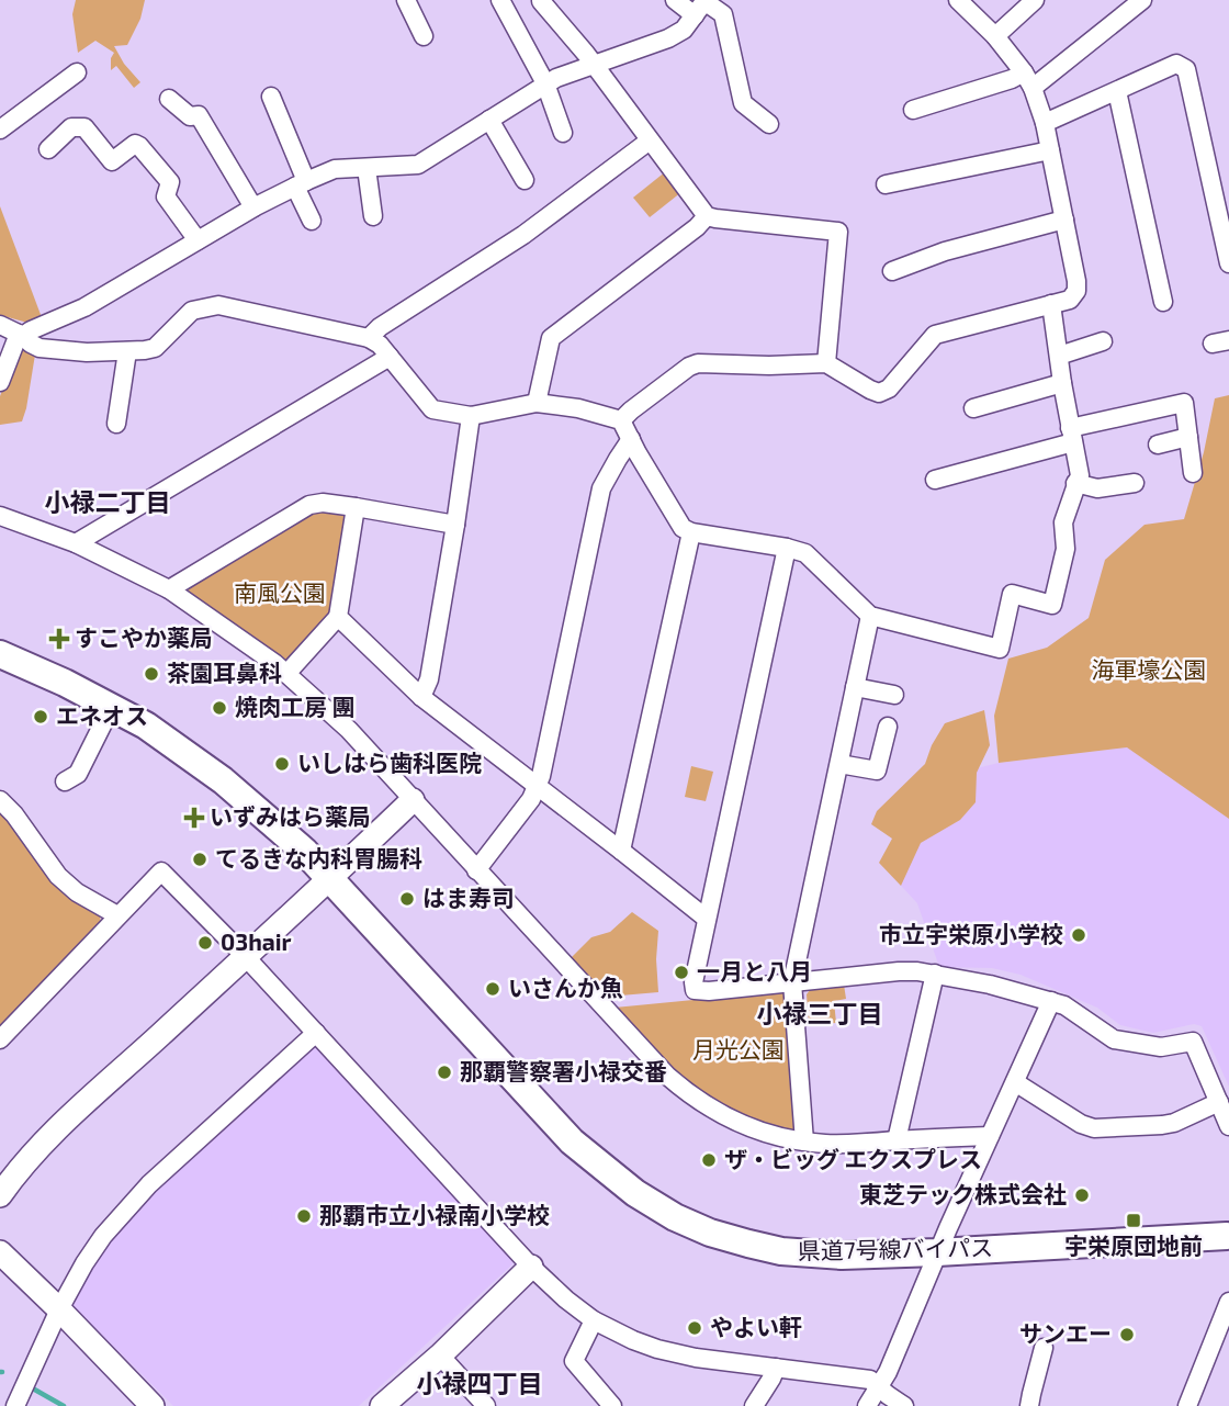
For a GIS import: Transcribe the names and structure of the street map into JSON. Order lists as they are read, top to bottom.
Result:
{
  "streets": {
    "main road": ["県道7号線バイパス"]
  },
  "districts": ["小禄二丁目", "小禄三丁目", "小禄四丁目"],
  "parks": ["南風公園", "海軍壕公園", "月光公園"],
  "places": {
    "health": ["すこやか薬局", "いずみはら薬局"],
    "other": [
      "茶園耳鼻科",
      "焼肉工房 團",
      "エネオス",
      "いしはら歯科医院",
      "てるきな内科胃腸科",
      "はま寿司",
      "市立宇栄原小学校",
      "03hair",
      "一月と八月",
      "いさんか魚",
      "那覇警察署小禄交番",
      "ザ・ビッグ エクスプレス",
      "東芝テック株式会社",
      "那覇市立小禄南小学校",
      "やよい軒",
      "サンエー"
    ],
    "transit": ["宇栄原団地前"]
  }
}
